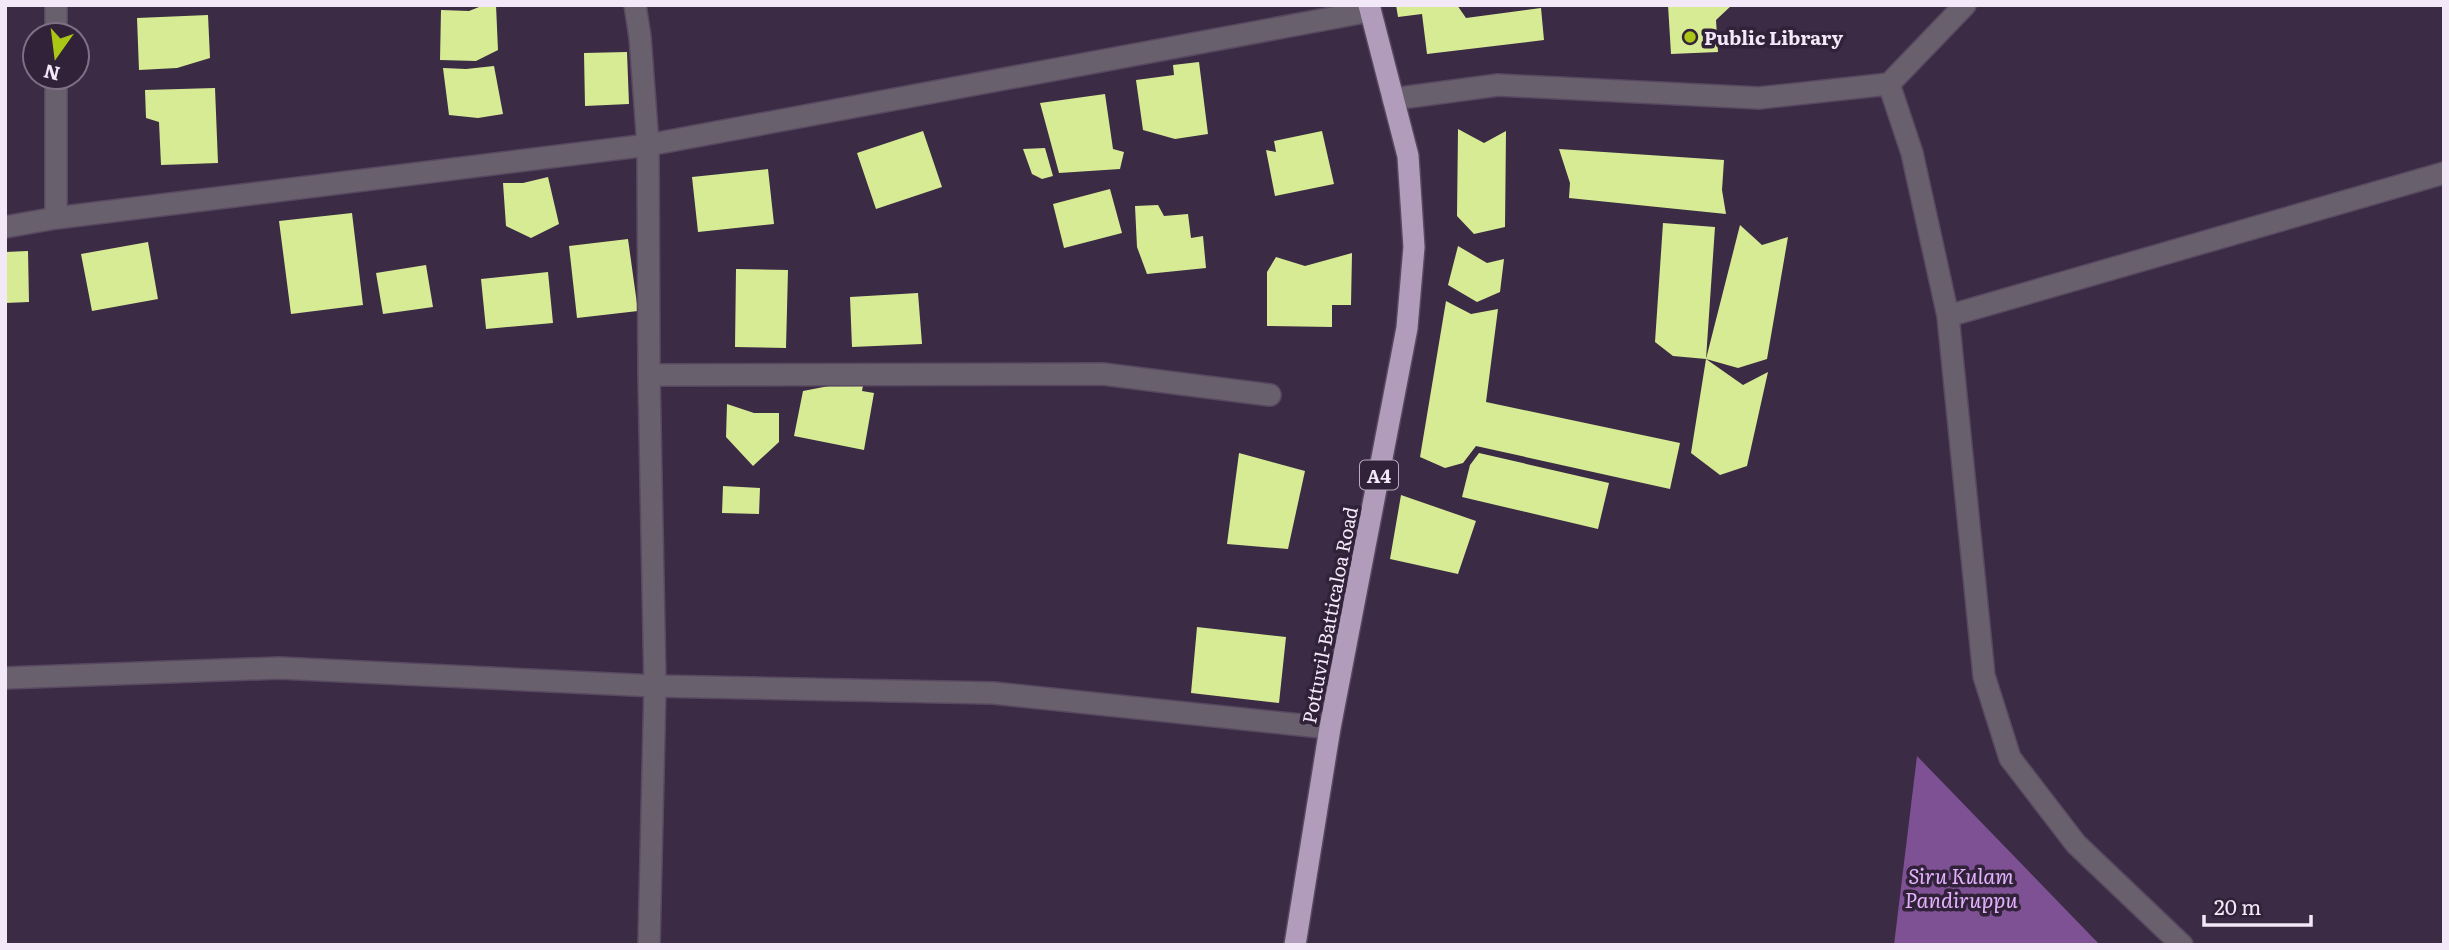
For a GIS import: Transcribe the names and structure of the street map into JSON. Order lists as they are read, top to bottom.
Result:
{
  "streets": {
    "highway": ["A4", "Pottuvil-Batticaloa Road"]
  },
  "water": ["Siru Kulam Pandiruppu"],
  "places": ["Public Library"],
  "scale_bar": "20 m",
  "north": "bottom"
}
